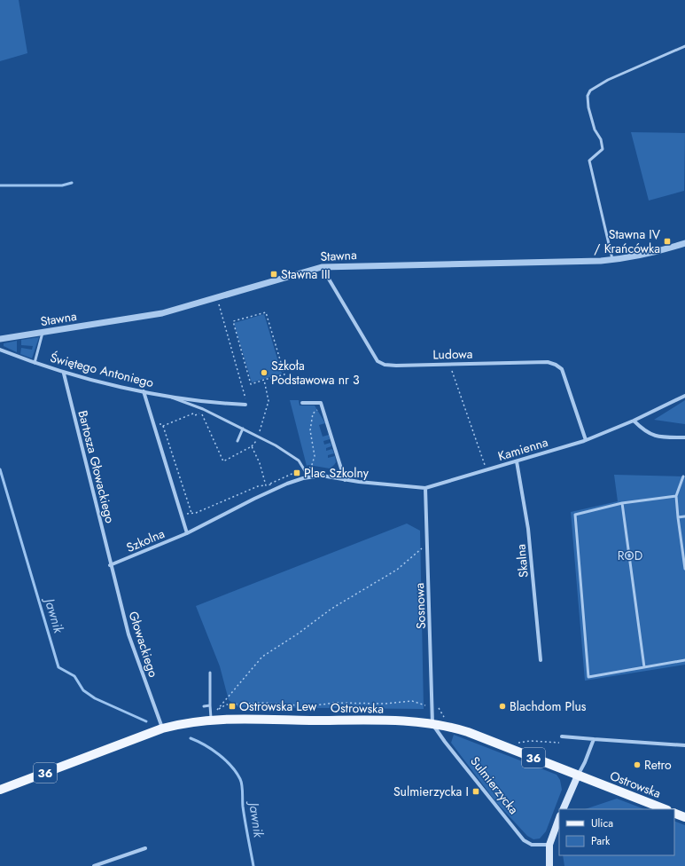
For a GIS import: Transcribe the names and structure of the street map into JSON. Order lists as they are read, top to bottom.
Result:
{
  "streets": {
    "main road": ["Ostrowska", "36"],
    "street": [
      "Stawna",
      "Ludowa",
      "Świętego Antoniego",
      "Kamienna",
      "Bartosza Głowackiego",
      "Szkolna",
      "Skalna",
      "Sosnowa",
      "Głowackiego",
      "Sulmierzycka"
    ]
  },
  "crossings": [
    ["Stawna", "Ludowa"],
    ["Ludowa", "Kamienna"],
    ["Świętego Antoniego", "Bartosza Głowackiego"],
    ["Kamienna", "Szkolna"],
    ["Kamienna", "Skalna"],
    ["Kamienna", "Sosnowa"],
    ["Bartosza Głowackiego", "Szkolna"],
    ["Bartosza Głowackiego", "Głowackiego"],
    ["Szkolna", "Głowackiego"],
    ["Sosnowa", "Ostrowska"],
    ["Sosnowa", "Sulmierzycka"],
    ["Głowackiego", "Ostrowska"],
    ["Ostrowska", "Sulmierzycka"]
  ],
  "water": ["Jawnik"],
  "parks": ["ROD"],
  "places": {
    "transit": [
      "Stawna IV / Krańcówka",
      "Stawna III",
      "Plac Szkolny",
      "Ostrowska Lew",
      "Sulmierzycka I"
    ],
    "other": ["Szkoła Podstawowa nr 3", "Blachdom Plus", "Retro"]
  },
  "legend": ["Ulica", "Park"]
}
